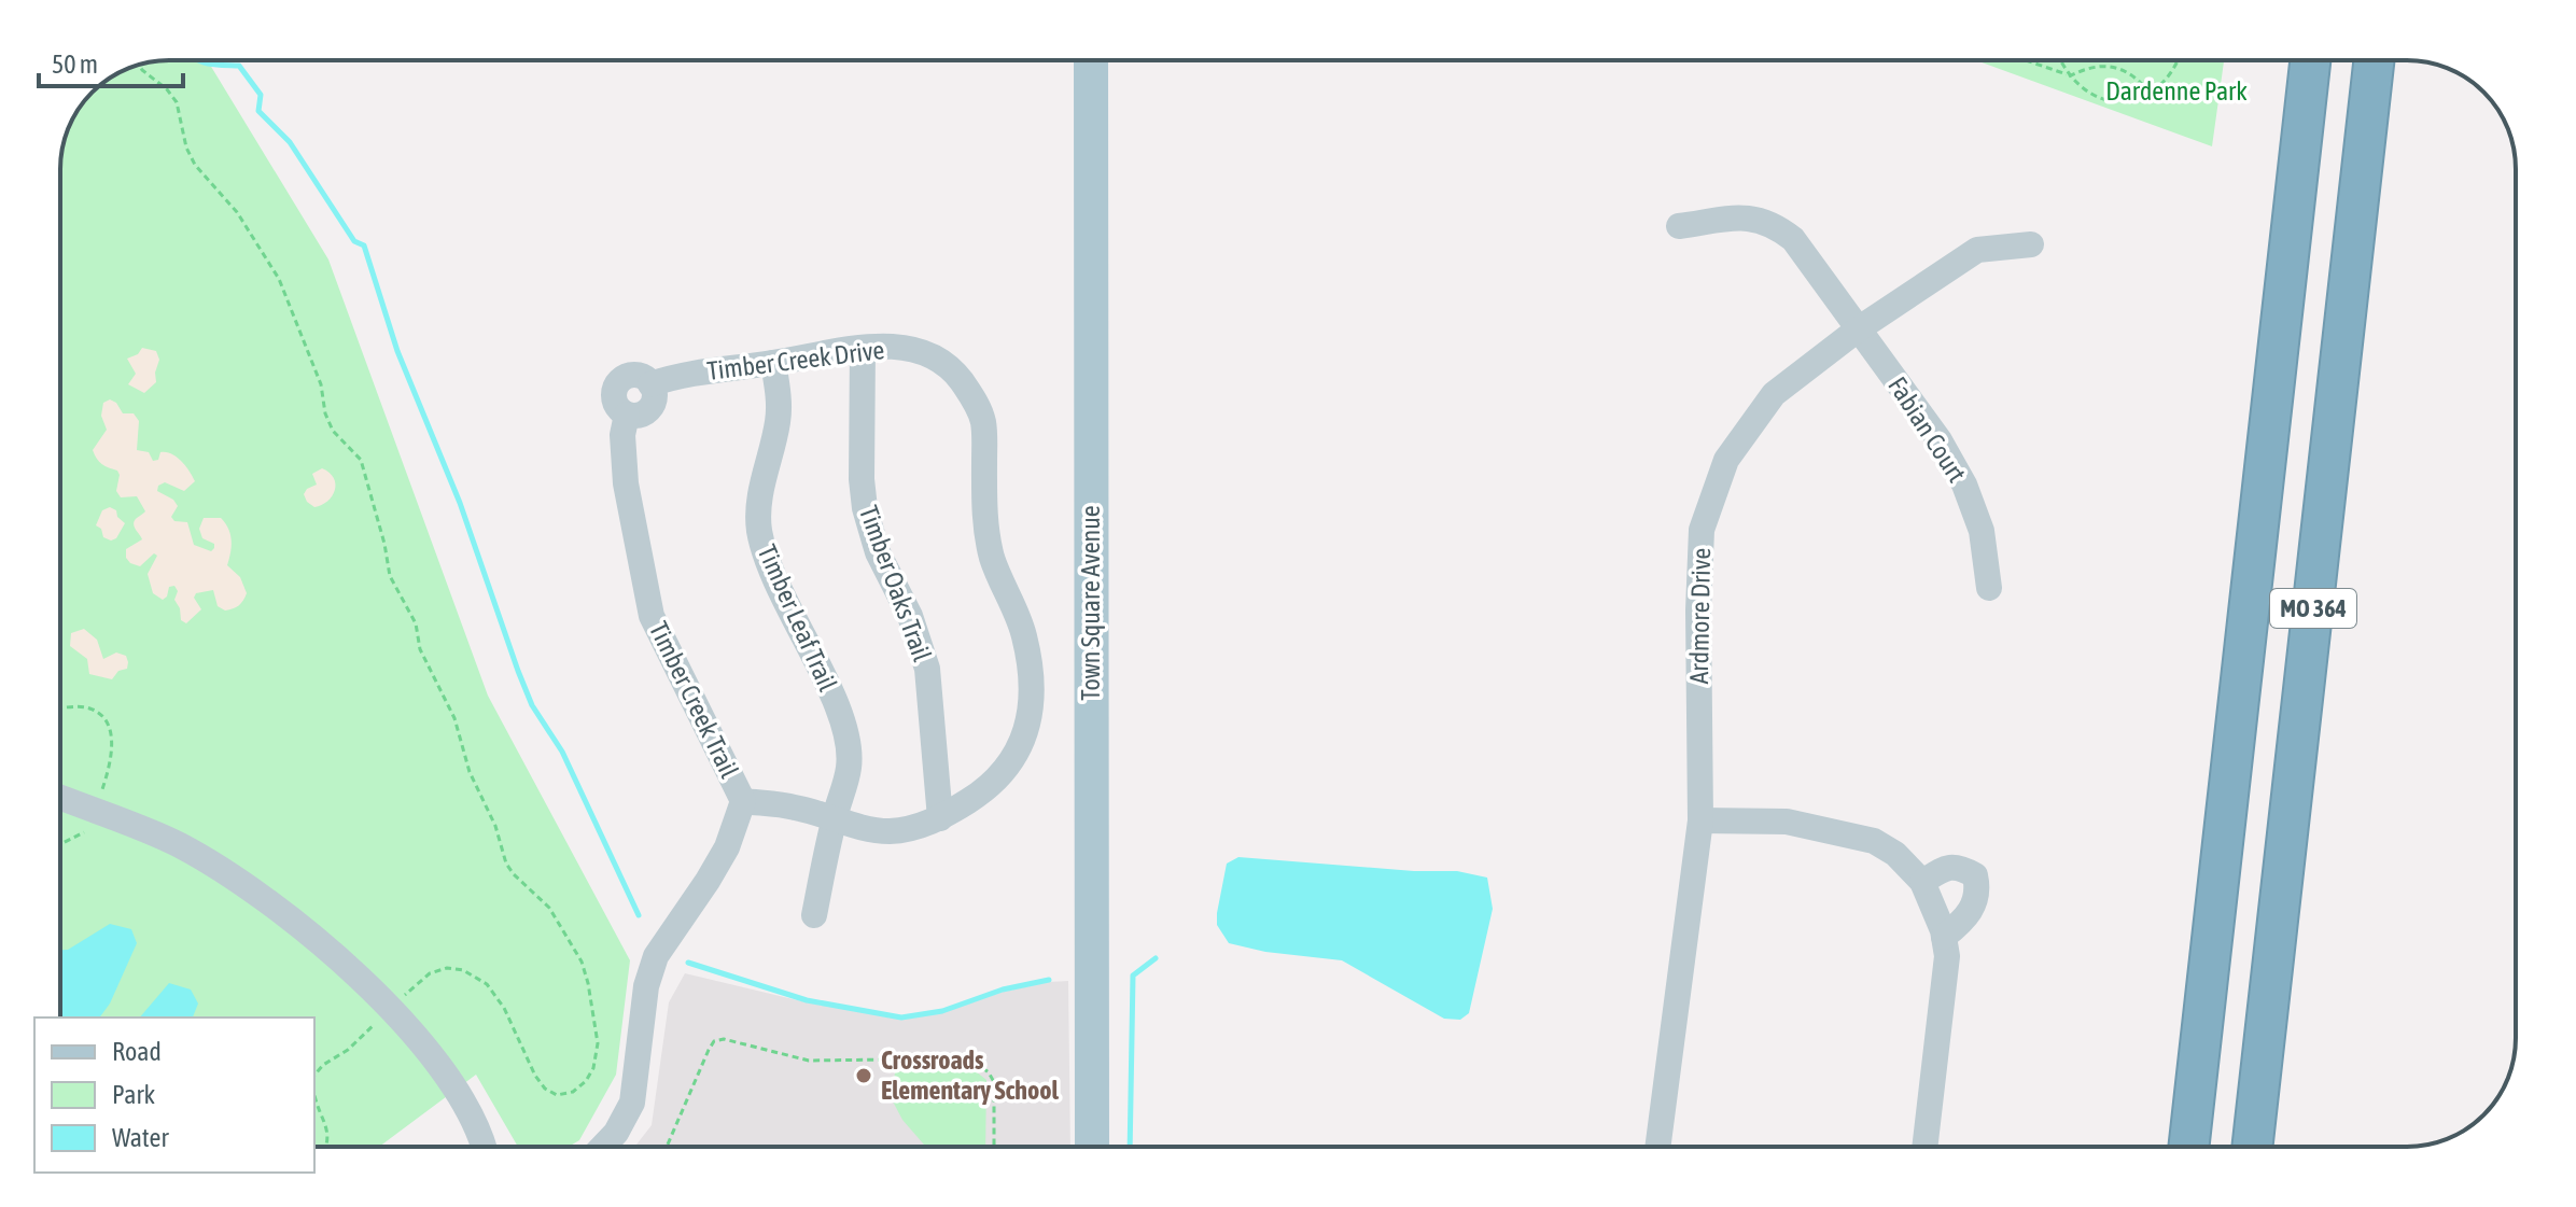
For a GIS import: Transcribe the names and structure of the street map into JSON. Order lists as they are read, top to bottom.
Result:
{
  "streets": {
    "highway": ["MO 364"],
    "main road": ["Town Square Avenue"],
    "street": [
      "Timber Creek Drive",
      "Fabian Court",
      "Timber Oaks Trail",
      "Ardmore Drive",
      "Timber Leaf Trail",
      "Timber Creek Trail"
    ]
  },
  "crossings": [
    ["Timber Creek Drive", "Timber Oaks Trail"],
    ["Timber Creek Drive", "Timber Leaf Trail"],
    ["Timber Creek Drive", "Timber Creek Trail"],
    ["Fabian Court", "Ardmore Drive"]
  ],
  "parks": ["Dardenne Park"],
  "places": ["Crossroads Elementary School"],
  "legend": ["Road", "Park", "Water"],
  "scale_bar": "50 m"
}
